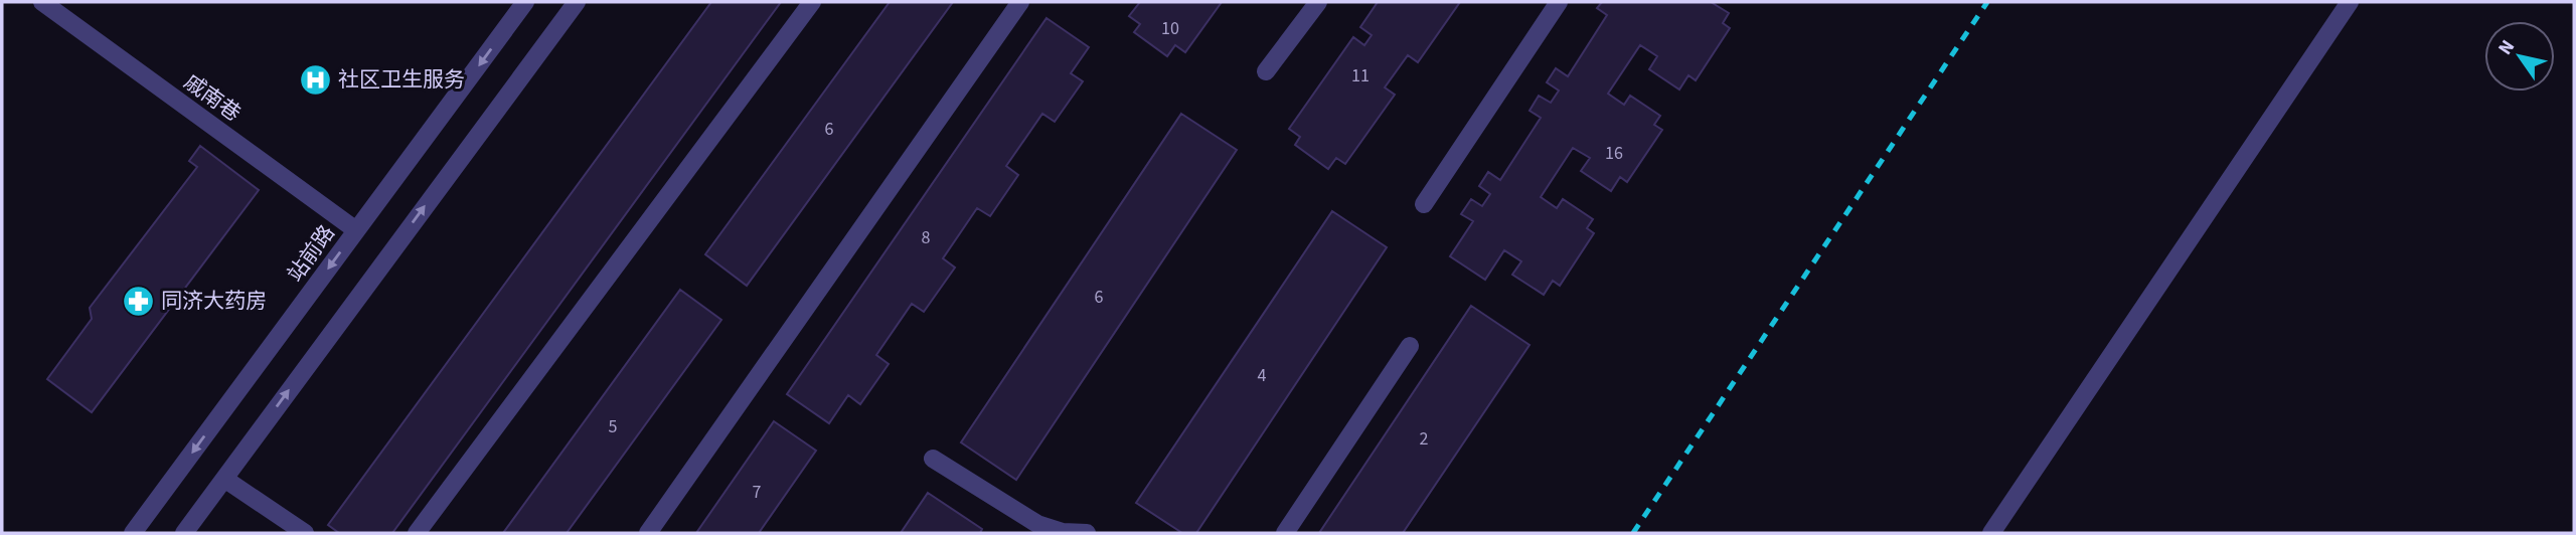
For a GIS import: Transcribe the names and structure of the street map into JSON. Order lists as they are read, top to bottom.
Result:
{
  "streets": {
    "street": ["戚南巷", "站前路"]
  },
  "crossings": [
    ["戚南巷", "站前路"]
  ],
  "places": {
    "hospital": ["社区卫生服务"],
    "pharmacy": ["同济大药房"]
  },
  "house_numbers": [
    "10",
    "11",
    "6",
    "16",
    "8",
    "6",
    "4",
    "5",
    "2",
    "7"
  ],
  "north": "top left"
}
